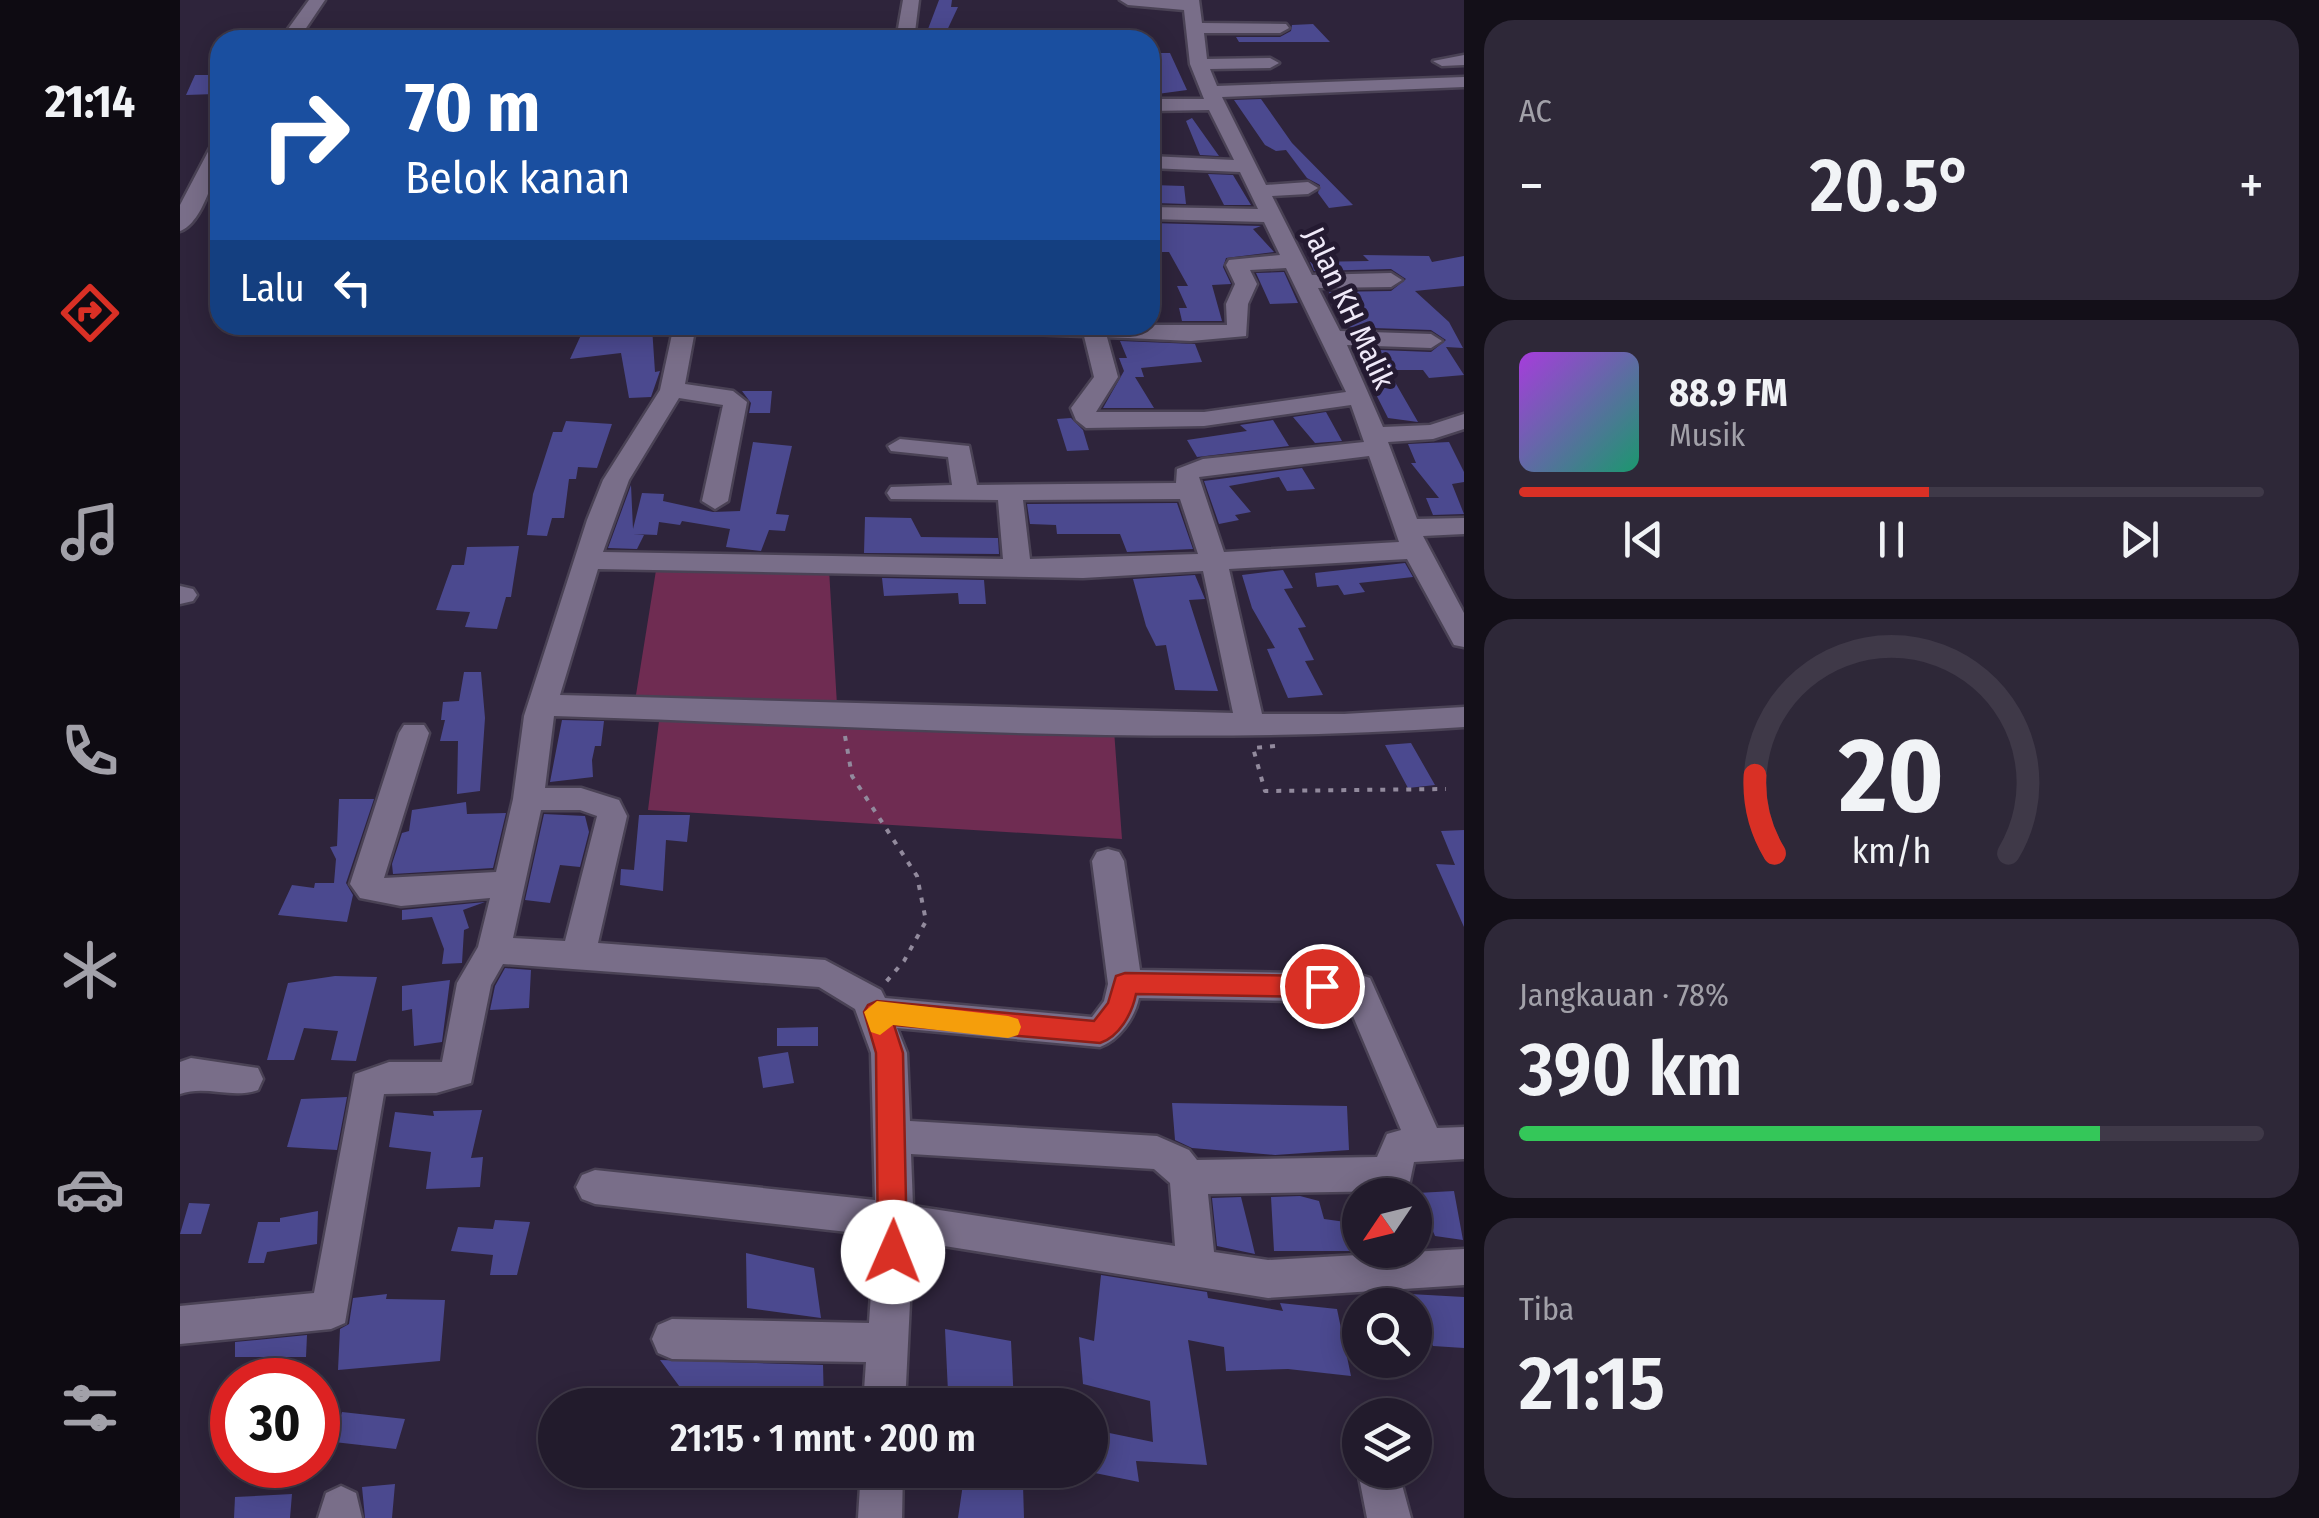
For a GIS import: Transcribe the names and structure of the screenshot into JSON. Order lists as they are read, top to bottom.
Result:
{
  "streets": {
    "street": ["Jalan KH Malik"]
  },
  "north": "bottom left",
  "page": {
    "tabs": "21:14",
    "tile": [
      "AC",
      ["Jangkauan · 78%", "390 km"],
      ["Tiba", "21:15"]
    ],
    "turn": ["70 m", "Belok kanan"],
    "heat": ["−", "20.5°", "+"],
    "then": "Lalu",
    "song": ["88.9 FM", "Musik"],
    "limit": "30",
    "trip": "21:15 · 1 mnt · 200 m",
    "gauge": ["20", "km/h"]
  }
}
